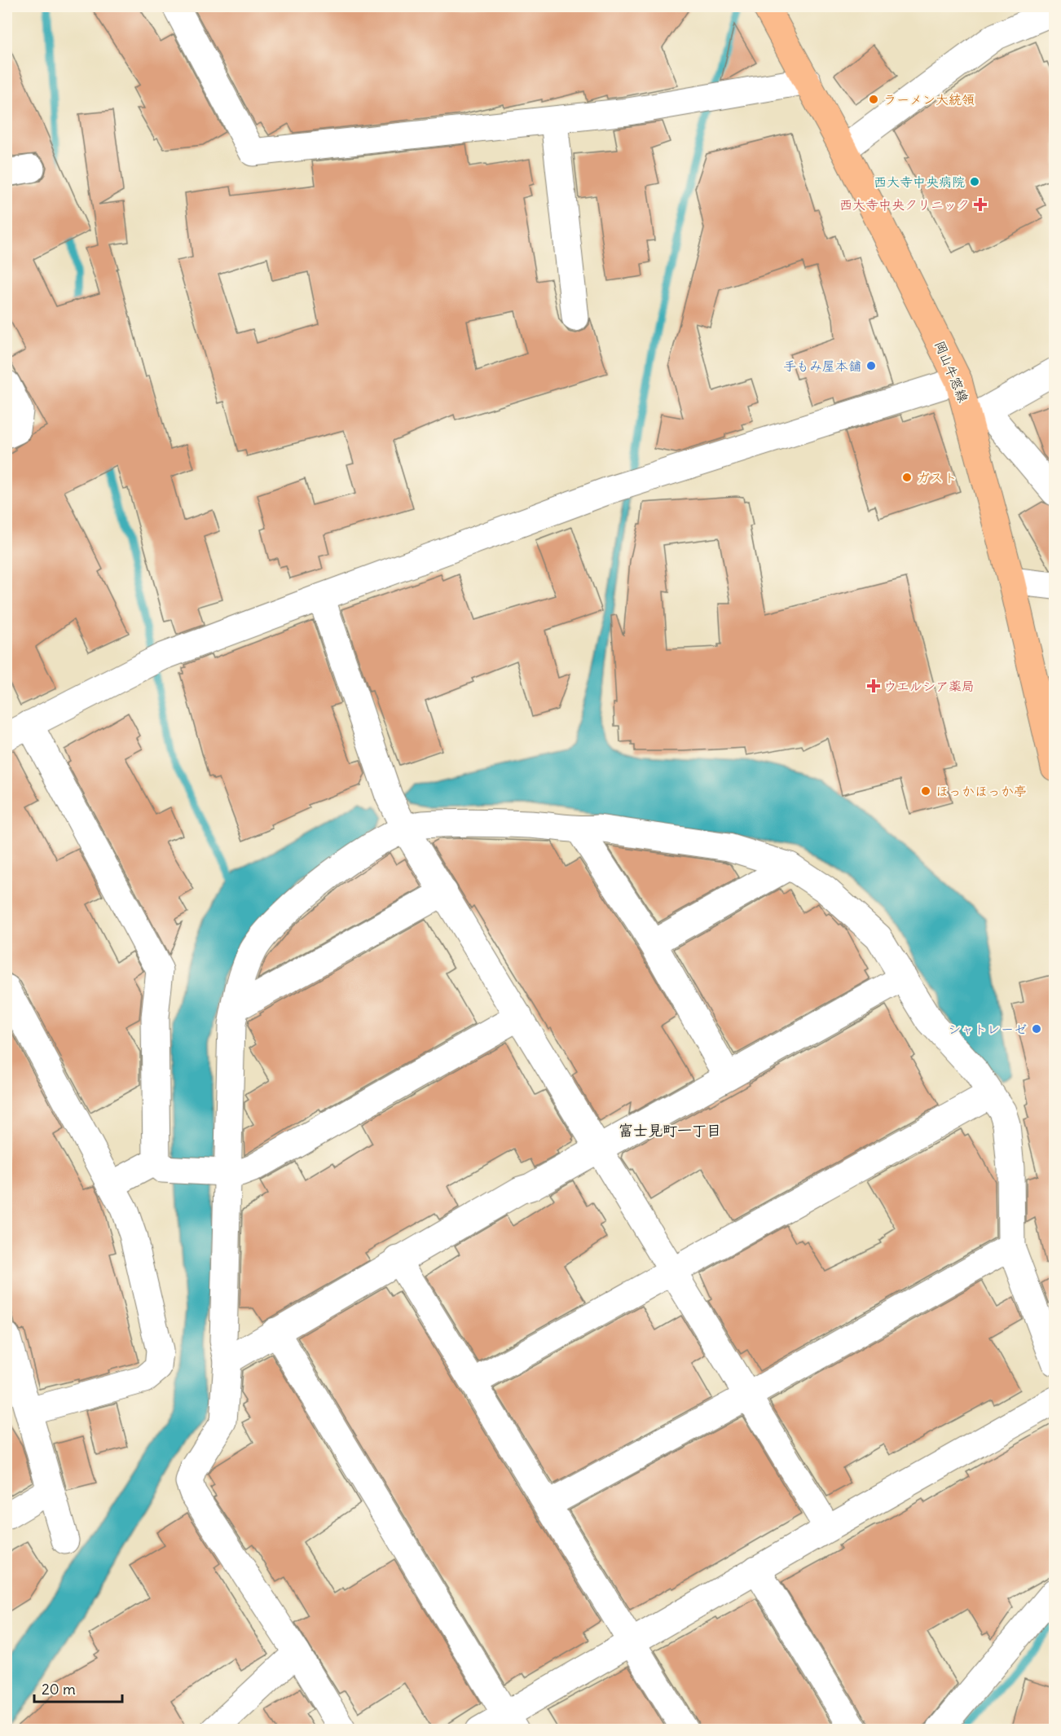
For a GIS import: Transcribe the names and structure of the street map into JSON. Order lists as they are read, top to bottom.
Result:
{
  "streets": {
    "main road": ["岡山牛窓線"]
  },
  "districts": ["富士見町一丁目"],
  "places": {
    "other": [
      "ラーメン大統領",
      "西大寺中央病院",
      "手もみ屋本舗",
      "ガスト",
      "ほっかほっか亭",
      "シャトレーゼ"
    ],
    "health": ["西大寺中央クリニック", "ウエルシア薬局"]
  },
  "scale_bar": "20 m"
}
